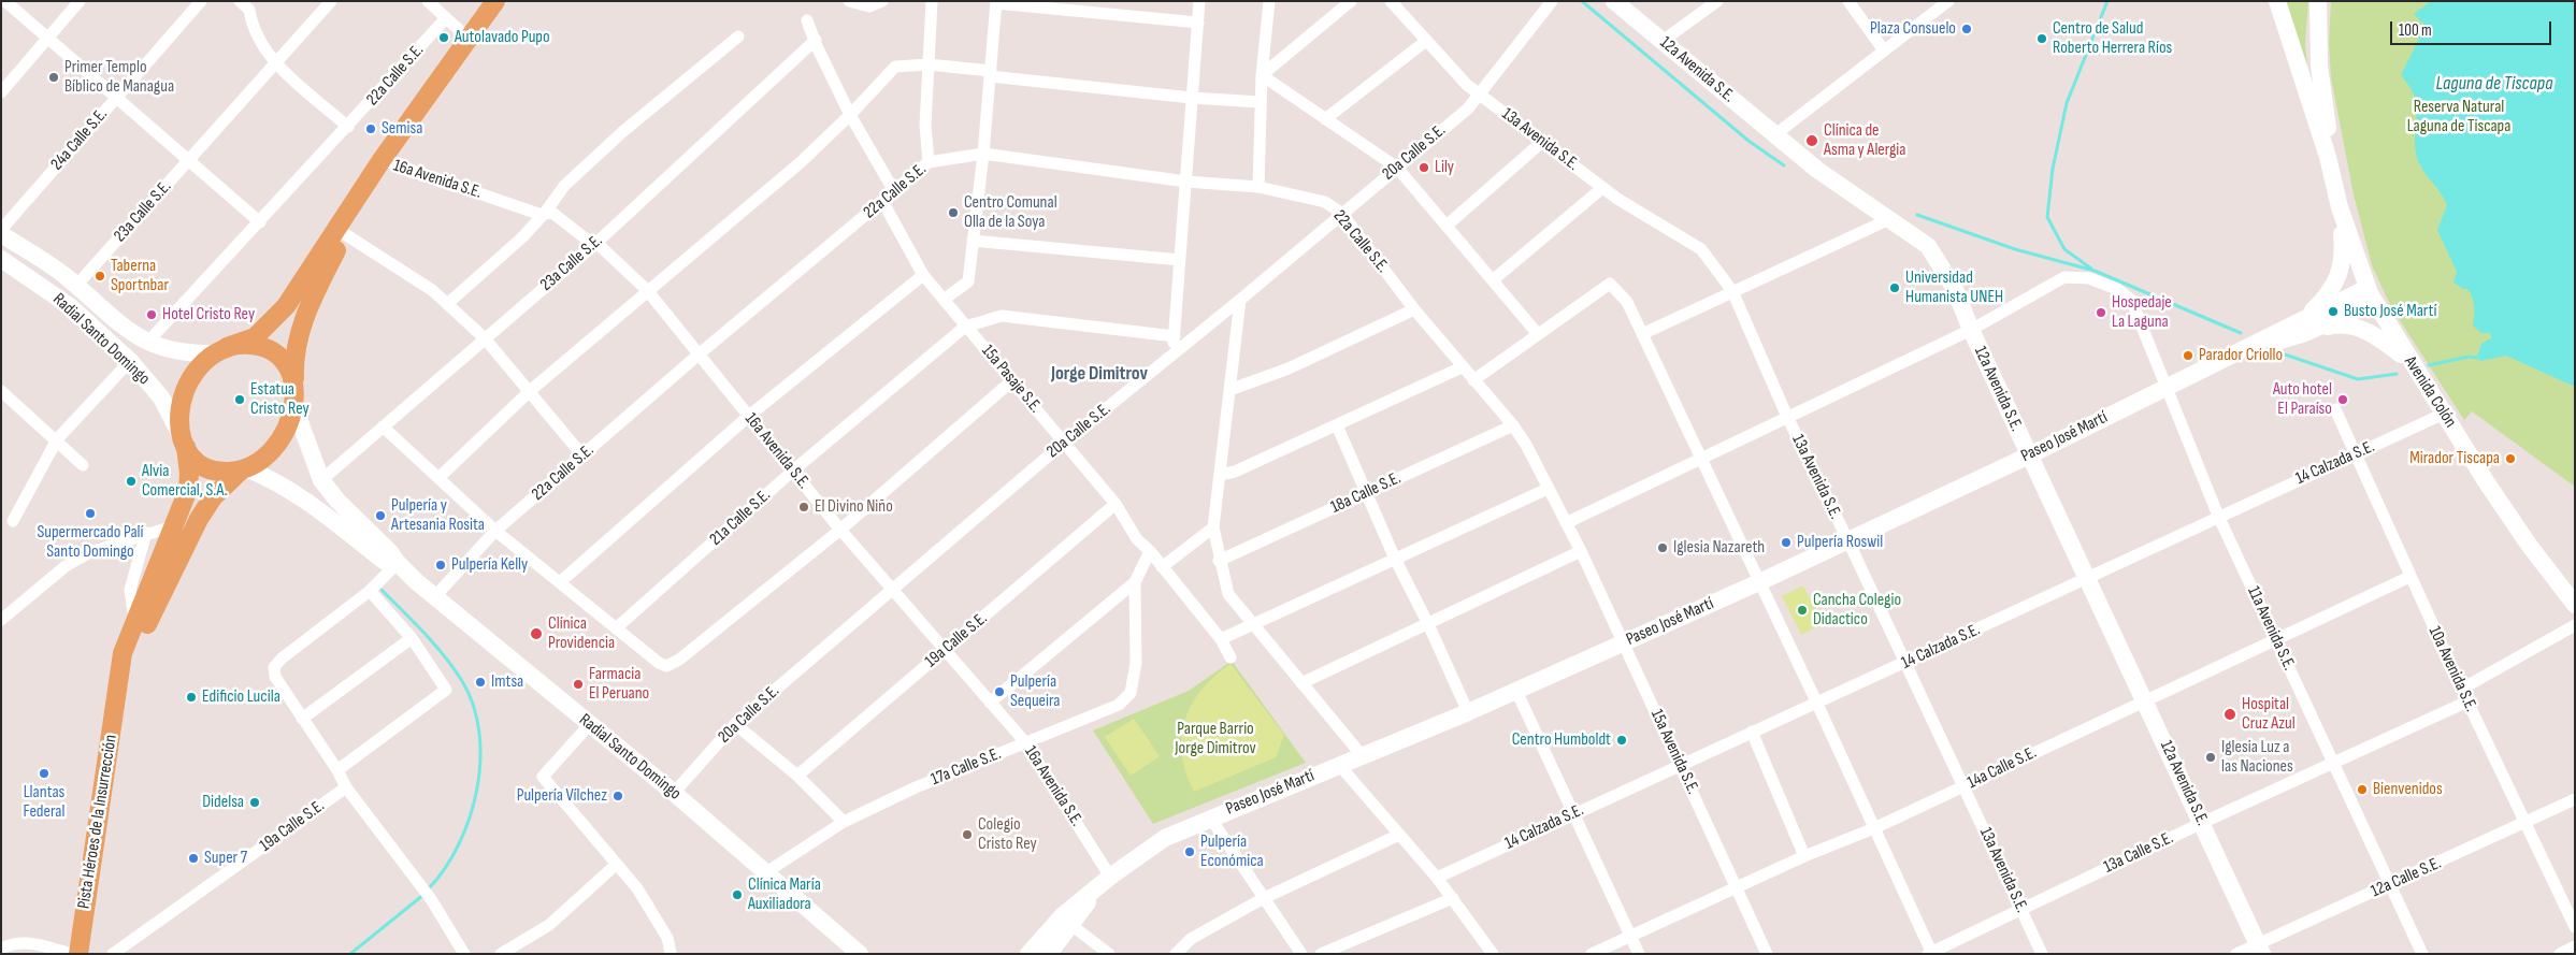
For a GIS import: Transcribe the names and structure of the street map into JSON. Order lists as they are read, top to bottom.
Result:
{
  "streets": {
    "main road": [
      "12a Avenida S.E.",
      "Radial Santo Domingo",
      "Avenida Colón",
      "Paseo José Martí",
      "Pista Héroes de la Insurrección"
    ],
    "street": [
      "22a Calle S.E.",
      "24a Calle S.E.",
      "13a Avenida S.E.",
      "20a Calle S.E.",
      "16a Avenida S.E.",
      "23a Calle S.E.",
      "15a Pasaje S.E.",
      "14 Calzada S.E.",
      "18a Calle S.E.",
      "21a Calle S.E.",
      "11a Avenida S.E.",
      "19a Calle S.E.",
      "10a Avenida S.E.",
      "15a Avenida S.E.",
      "17a Calle S.E.",
      "14a Calle S.E.",
      "13a Calle S.E.",
      "12a Calle S.E."
    ]
  },
  "crossings": [
    ["12a Avenida S.E.", "Paseo José Martí"],
    ["12a Avenida S.E.", "14 Calzada S.E."],
    ["12a Avenida S.E.", "11a Avenida S.E."],
    ["12a Avenida S.E.", "14a Calle S.E."],
    ["12a Avenida S.E.", "13a Calle S.E."],
    ["12a Avenida S.E.", "12a Calle S.E."],
    ["22a Calle S.E.", "20a Calle S.E."],
    ["22a Calle S.E.", "16a Avenida S.E."],
    ["22a Calle S.E.", "Radial Santo Domingo"],
    ["22a Calle S.E.", "15a Pasaje S.E."],
    ["22a Calle S.E.", "18a Calle S.E."],
    ["22a Calle S.E.", "15a Avenida S.E."],
    ["13a Avenida S.E.", "20a Calle S.E."],
    ["13a Avenida S.E.", "Paseo José Martí"],
    ["13a Avenida S.E.", "14 Calzada S.E."],
    ["13a Avenida S.E.", "14a Calle S.E."],
    ["13a Avenida S.E.", "13a Calle S.E."],
    ["20a Calle S.E.", "16a Avenida S.E."],
    ["20a Calle S.E.", "Radial Santo Domingo"],
    ["20a Calle S.E.", "15a Pasaje S.E."],
    ["16a Avenida S.E.", "23a Calle S.E."],
    ["16a Avenida S.E.", "Paseo José Martí"],
    ["16a Avenida S.E.", "21a Calle S.E."],
    ["16a Avenida S.E.", "19a Calle S.E."],
    ["16a Avenida S.E.", "17a Calle S.E."],
    ["23a Calle S.E.", "Radial Santo Domingo"],
    ["Radial Santo Domingo", "17a Calle S.E."],
    ["Radial Santo Domingo", "Pista Héroes de la Insurrección"],
    ["15a Pasaje S.E.", "21a Calle S.E."],
    ["15a Pasaje S.E.", "19a Calle S.E."],
    ["Avenida Colón", "Paseo José Martí"],
    ["Avenida Colón", "14 Calzada S.E."],
    ["Paseo José Martí", "11a Avenida S.E."],
    ["Paseo José Martí", "15a Avenida S.E."],
    ["14 Calzada S.E.", "11a Avenida S.E."],
    ["14 Calzada S.E.", "10a Avenida S.E."],
    ["14 Calzada S.E.", "15a Avenida S.E."],
    ["11a Avenida S.E.", "14a Calle S.E."],
    ["11a Avenida S.E.", "13a Calle S.E."],
    ["11a Avenida S.E.", "12a Calle S.E."],
    ["10a Avenida S.E.", "14a Calle S.E."],
    ["10a Avenida S.E.", "13a Calle S.E."],
    ["10a Avenida S.E.", "12a Calle S.E."],
    ["15a Avenida S.E.", "14a Calle S.E."]
  ],
  "districts": ["Jorge Dimitrov"],
  "water": ["Laguna de Tiscapa"],
  "parks": ["Reserva Natural Laguna de Tiscapa", "Parque Barrio Jorge Dimitrov"],
  "places": [
    "Plaza Consuelo",
    "Autolavado Pupo",
    "Centro de Salud Roberto Herrera Ríos",
    "Primer Templo Bíblico de Managua",
    "Semisa",
    "Clínica de Asma y Alergia",
    "Lily",
    "Centro Comunal Olla de la Soya",
    "Taberna Sportnbar",
    "Universidad Humanista UNEH",
    "Busto José Martí",
    "Hospedaje La Laguna",
    "Hotel Cristo Rey",
    "Parador Criollo",
    "Estatua Cristo Rey",
    "Auto hotel El Paraíso",
    "Mirador Tiscapa",
    "Alvia Comercial, S.A.",
    "El Divino Niño",
    "Supermercado Palí Santo Domingo",
    "Pulpería y Artesania Rosita",
    "Pulpería Roswil",
    "Iglesia Nazareth",
    "Pulpería Kelly",
    "Cancha Colegio Didactico",
    "Clínica Providencia",
    "Imtsa",
    "Farmacia El Peruano",
    "Pulpería Sequeira",
    "Edificio Lucila",
    "Hospital Cruz Azul",
    "Centro Humboldt",
    "Iglesia Luz a las Naciones",
    "Llantas Federal",
    "Bienvenidos",
    "Pulpería Vílchez",
    "Didelsa",
    "Colegio Cristo Rey",
    "Pulpería Económica",
    "Super 7",
    "Clínica María Auxiliadora"
  ],
  "scale_bar": "100 m"
}
